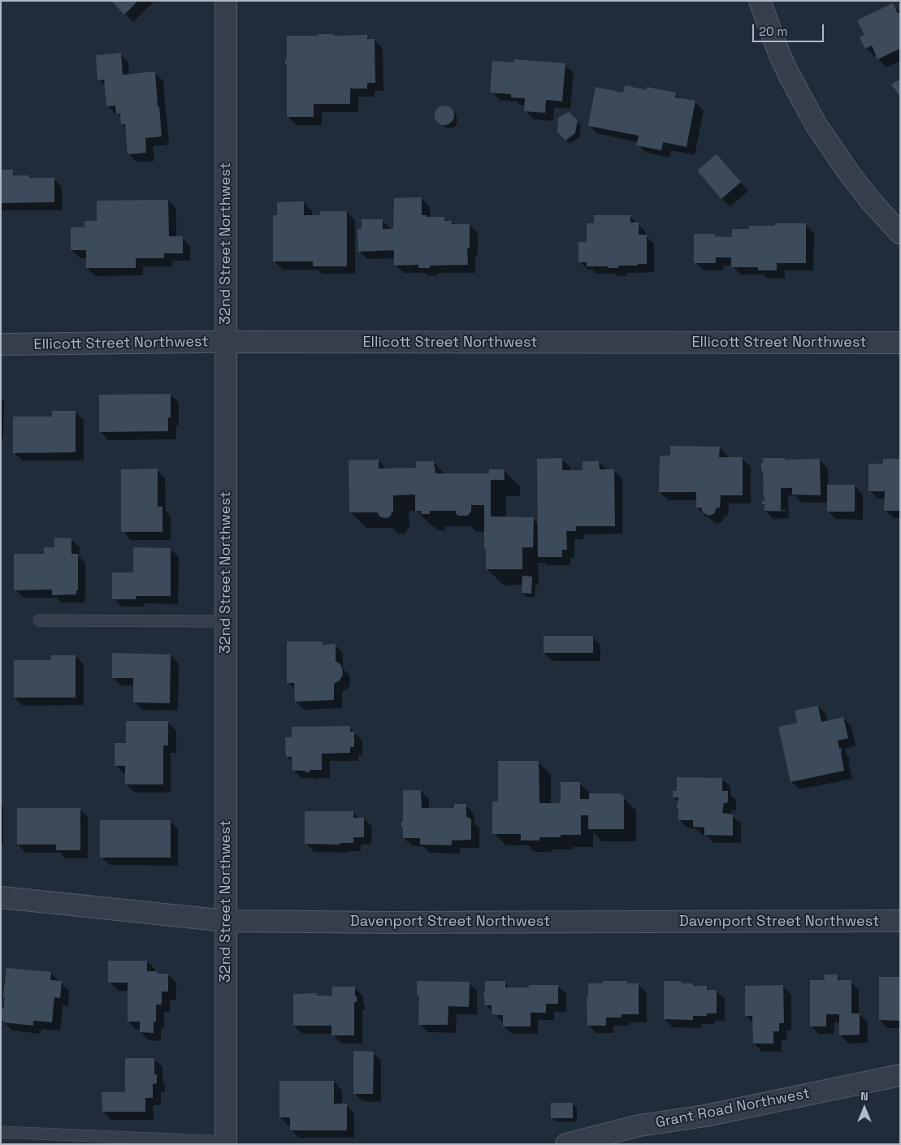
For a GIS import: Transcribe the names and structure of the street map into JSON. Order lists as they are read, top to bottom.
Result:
{
  "streets": {
    "street": [
      "32nd Street Northwest",
      "Ellicott Street Northwest",
      "Davenport Street Northwest",
      "Grant Road Northwest"
    ]
  },
  "crossings": [
    ["32nd Street Northwest", "Ellicott Street Northwest"],
    ["32nd Street Northwest", "Davenport Street Northwest"]
  ],
  "scale_bar": "20 m",
  "north": "top"
}
